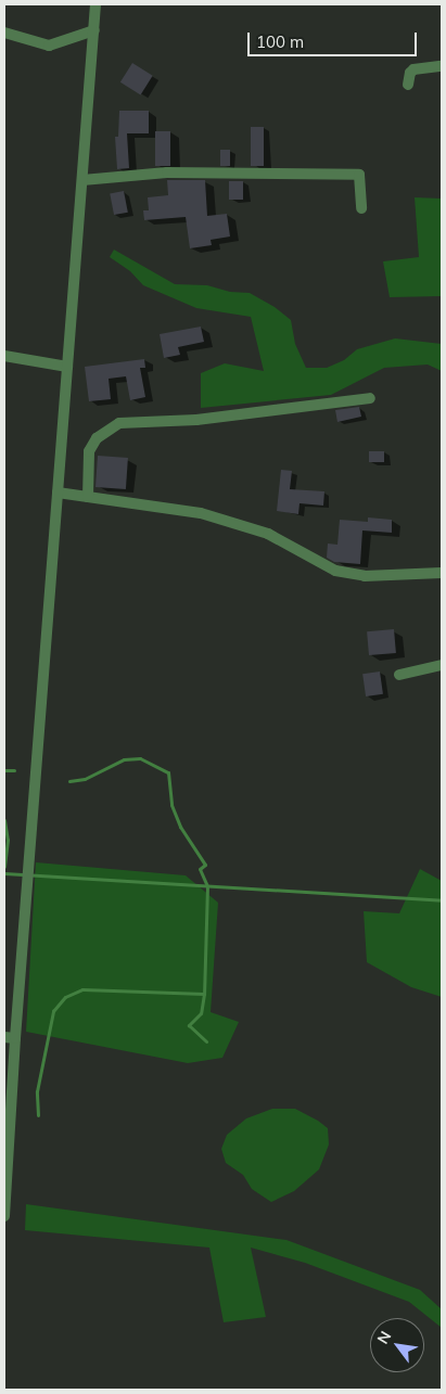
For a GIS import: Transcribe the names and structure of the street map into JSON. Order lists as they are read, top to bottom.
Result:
{
  "scale_bar": "100 m",
  "north": "top left"
}
